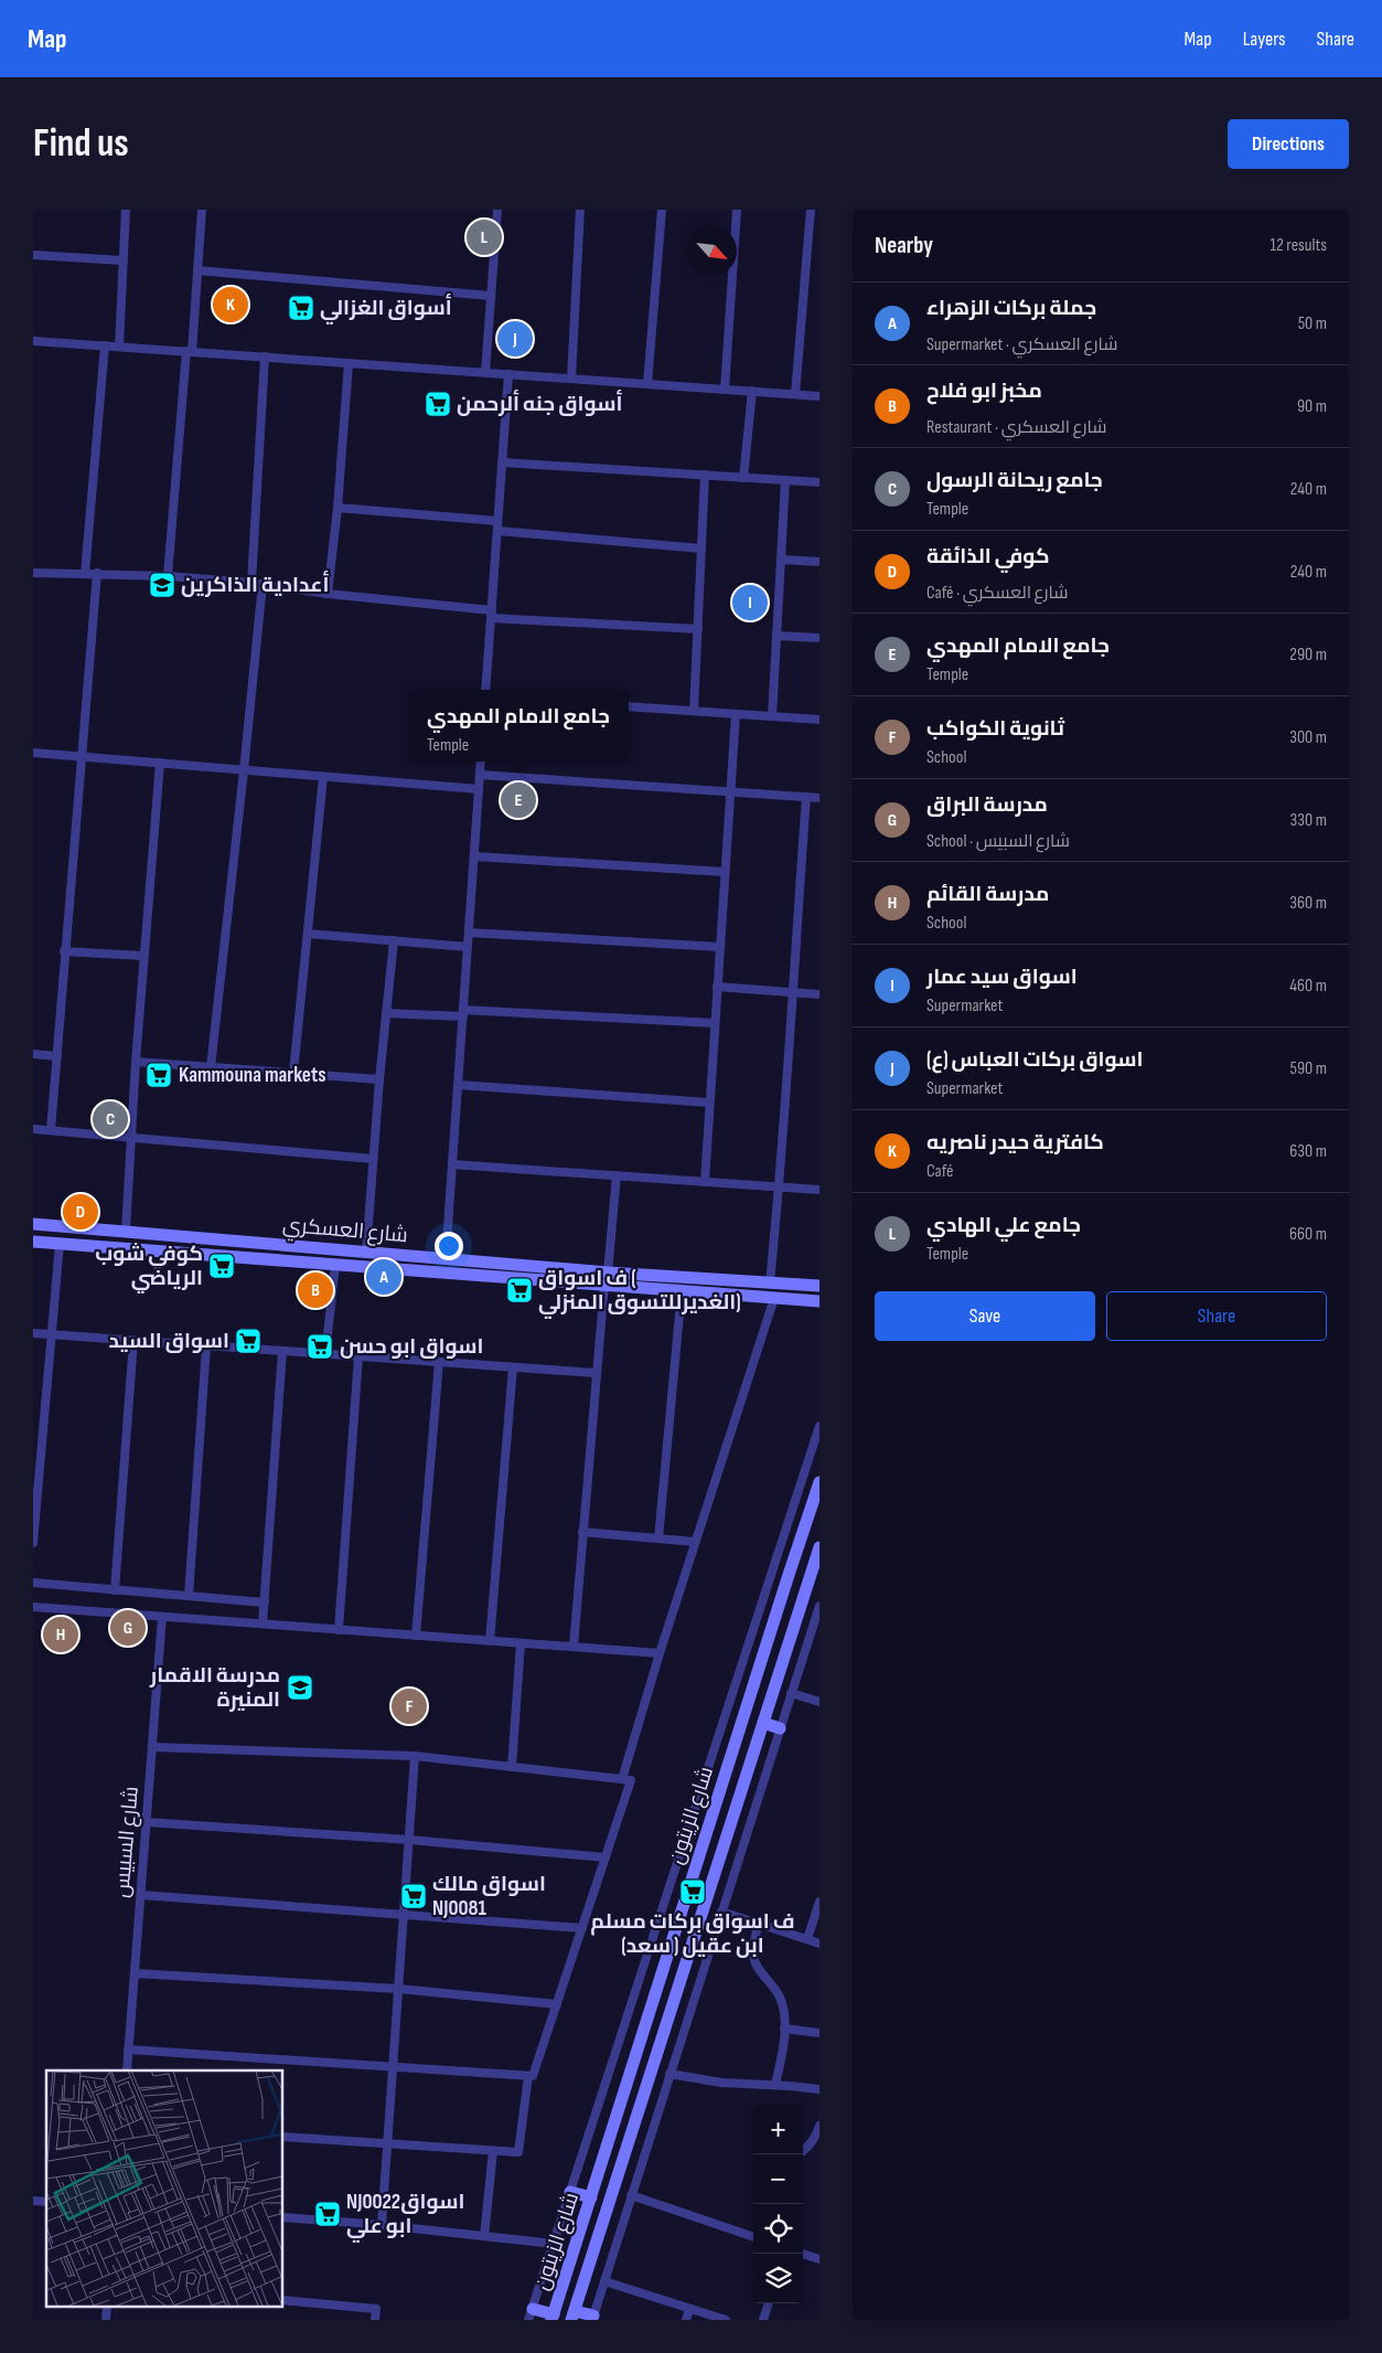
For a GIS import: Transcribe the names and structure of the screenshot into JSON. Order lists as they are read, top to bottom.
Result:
{
  "streets": {
    "main road": ["شارع العسكري", "شارع الزيتون"],
    "street": ["شارع السبيس"]
  },
  "places": {
    "supermarket": [
      "أسواق الغزالي",
      "أسواق جنه ألرحمن",
      "Kammouna markets",
      "كوفي شوب الرياضي",
      "ف اسواق ( الغديرللتسوق المنزلي)",
      "اسواق السيد",
      "اسواق ابو حسن",
      "ف اسواق بركات مسلم ابن عقيل ( سعد)",
      "اسواق مالك NJ0081",
      "NJ0022اسواق ابو علي"
    ],
    "school or university": ["أعدادية الذاكرين", "مدرسة الاقمار المنيرة"]
  },
  "north": "bottom right",
  "page": {
    "header": "Map",
    "nav": ["Map", "Layers", "Share"],
    "buttons": [
      "Directions",
      ["Save", "Share"]
    ],
    "title": "Find us",
    "heading": ["Nearby", "12 results"],
    "pins": [
      "L",
      "K",
      "J",
      "I",
      "E",
      "C",
      "D",
      "A",
      "B",
      "G",
      "H",
      "F"
    ],
    "list": [
      {
        "mark": "A",
        "name": "جملة بركات الزهراء",
        "note": "Supermarket · شارع العسكري",
        "value": "50 m"
      },
      {
        "mark": "B",
        "name": "مخبز ابو فلاح",
        "note": "Restaurant · شارع العسكري",
        "value": "90 m"
      },
      {
        "mark": "C",
        "name": "جامع ريحانة الرسول",
        "note": "Temple",
        "value": "240 m"
      },
      {
        "mark": "D",
        "name": "كوفي الذائقة",
        "note": "Café · شارع العسكري",
        "value": "240 m"
      },
      {
        "mark": "E",
        "name": "جامع الامام المهدي",
        "note": "Temple",
        "value": "290 m"
      },
      {
        "mark": "F",
        "name": "ثانوية الكواكب",
        "note": "School",
        "value": "300 m"
      },
      {
        "mark": "G",
        "name": "مدرسة البراق",
        "note": "School · شارع السبيس",
        "value": "330 m"
      },
      {
        "mark": "H",
        "name": "مدرسة القائم",
        "note": "School",
        "value": "360 m"
      },
      {
        "mark": "I",
        "name": "اسواق سيد عمار",
        "note": "Supermarket",
        "value": "460 m"
      },
      {
        "mark": "J",
        "name": "اسواق بركات العباس (ع)",
        "note": "Supermarket",
        "value": "590 m"
      },
      {
        "mark": "K",
        "name": "كافترية حيدر ناصريه",
        "note": "Café",
        "value": "630 m"
      },
      {
        "mark": "L",
        "name": "جامع علي الهادي",
        "note": "Temple",
        "value": "660 m"
      }
    ],
    "popup": ["جامع الامام المهدي", "Temple"],
    "map_buttons": ["+", "−"]
  }
}
